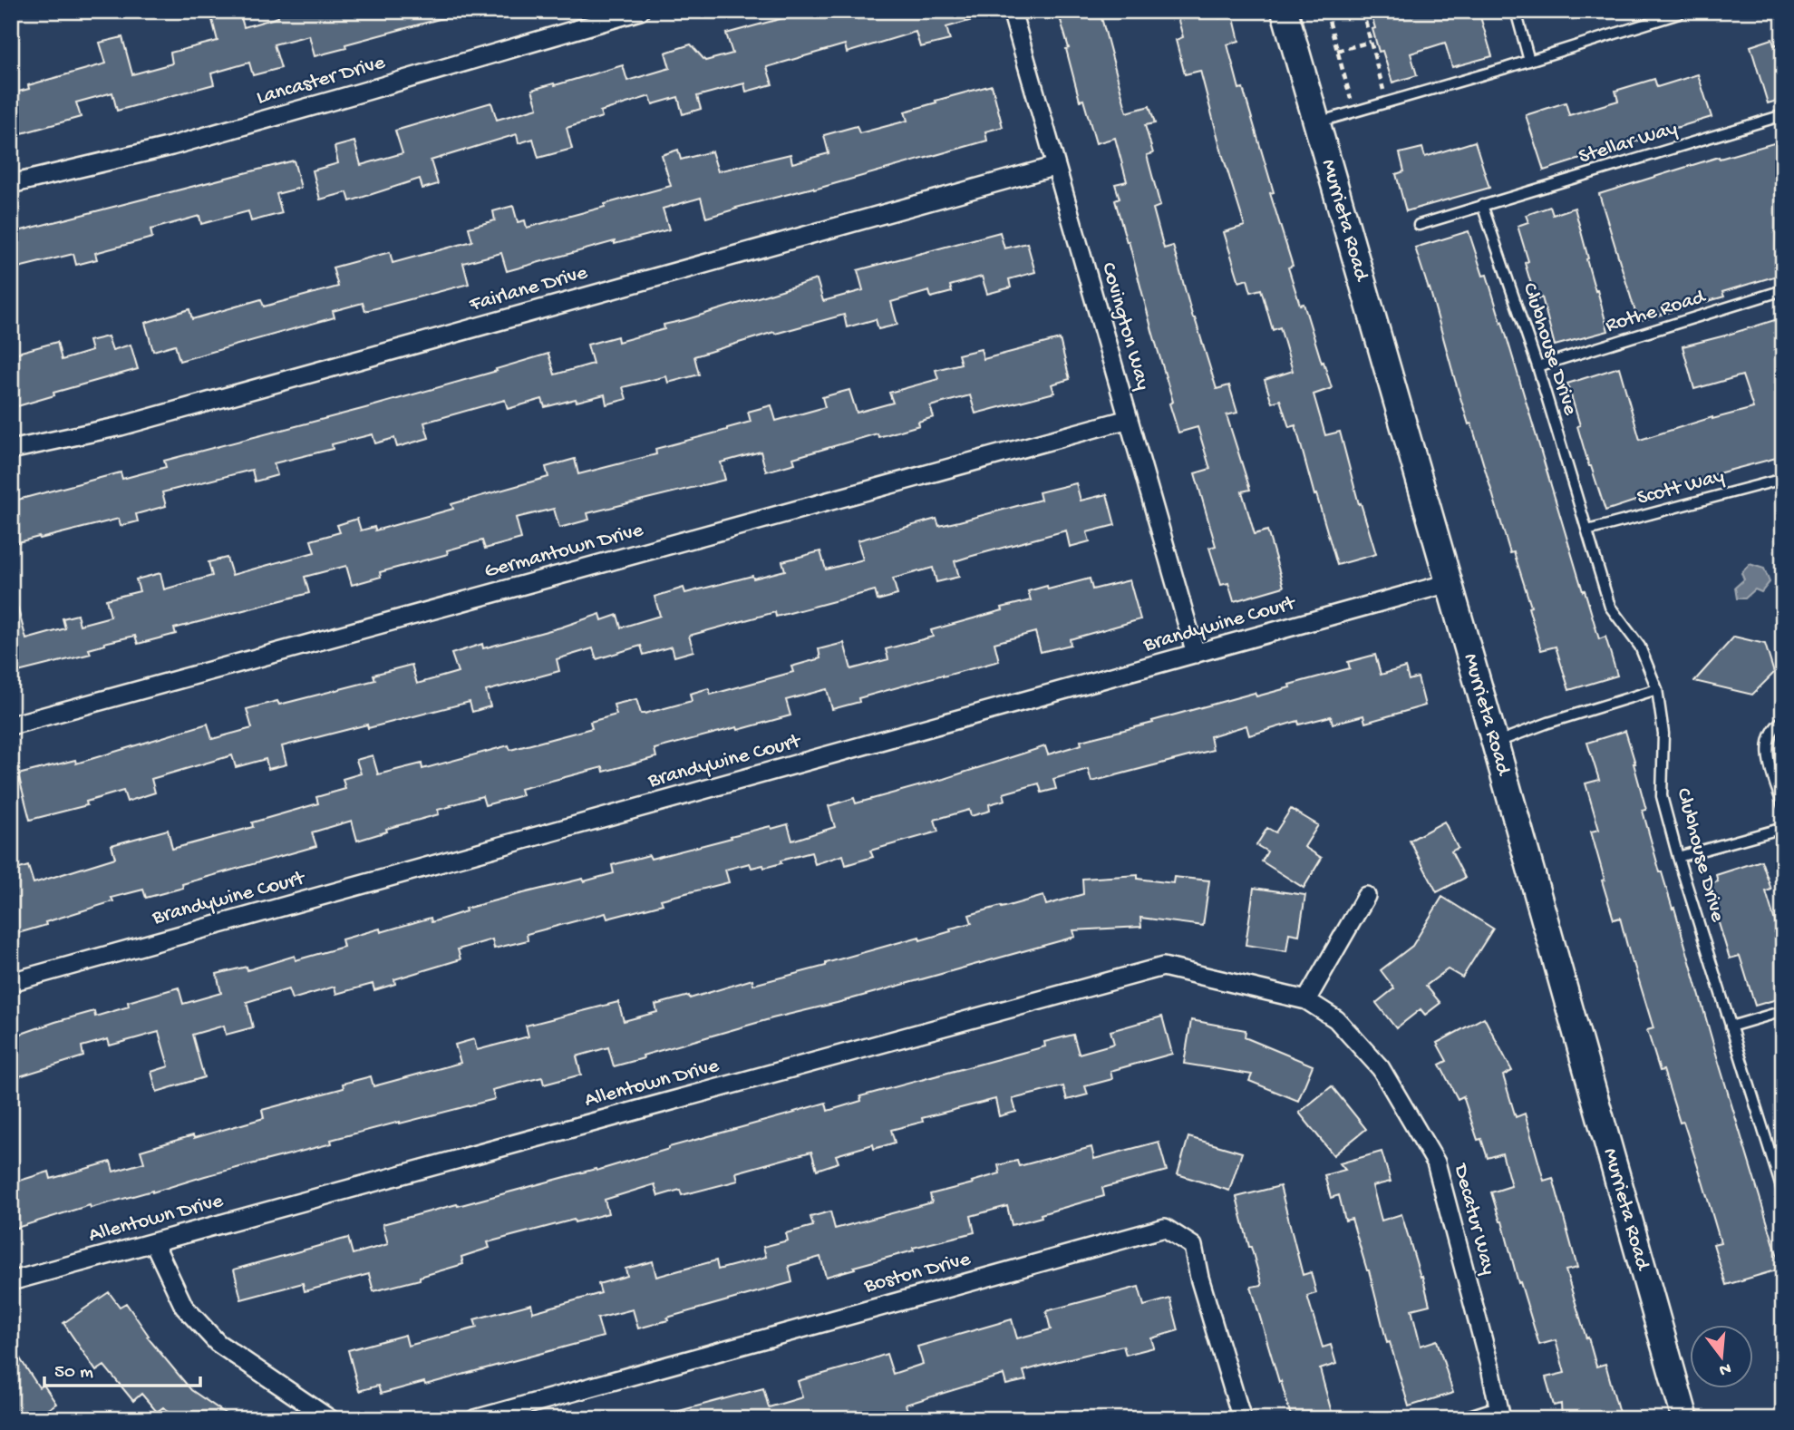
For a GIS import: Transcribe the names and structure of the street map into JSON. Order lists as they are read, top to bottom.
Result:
{
  "streets": {
    "main road": ["Murrieta Road"],
    "street": [
      "Lancaster Drive",
      "Fairlane Drive",
      "Covington Way",
      "Germantown Drive",
      "Brandywine Court",
      "Allentown Drive",
      "Decatur Way",
      "Boston Drive"
    ],
    "lane": [
      "Stellar Way",
      "Rothe Road",
      "Clubhouse Drive",
      "Scott Way"
    ]
  },
  "crossings": [
    ["Stellar Way", "Clubhouse Drive"],
    ["Murrieta Road", "Brandywine Court"],
    ["Fairlane Drive", "Covington Way"],
    ["Rothe Road", "Clubhouse Drive"],
    ["Covington Way", "Germantown Drive"],
    ["Covington Way", "Brandywine Court"],
    ["Clubhouse Drive", "Scott Way"],
    ["Allentown Drive", "Decatur Way"]
  ],
  "scale_bar": "50 m",
  "north": "bottom"
}
